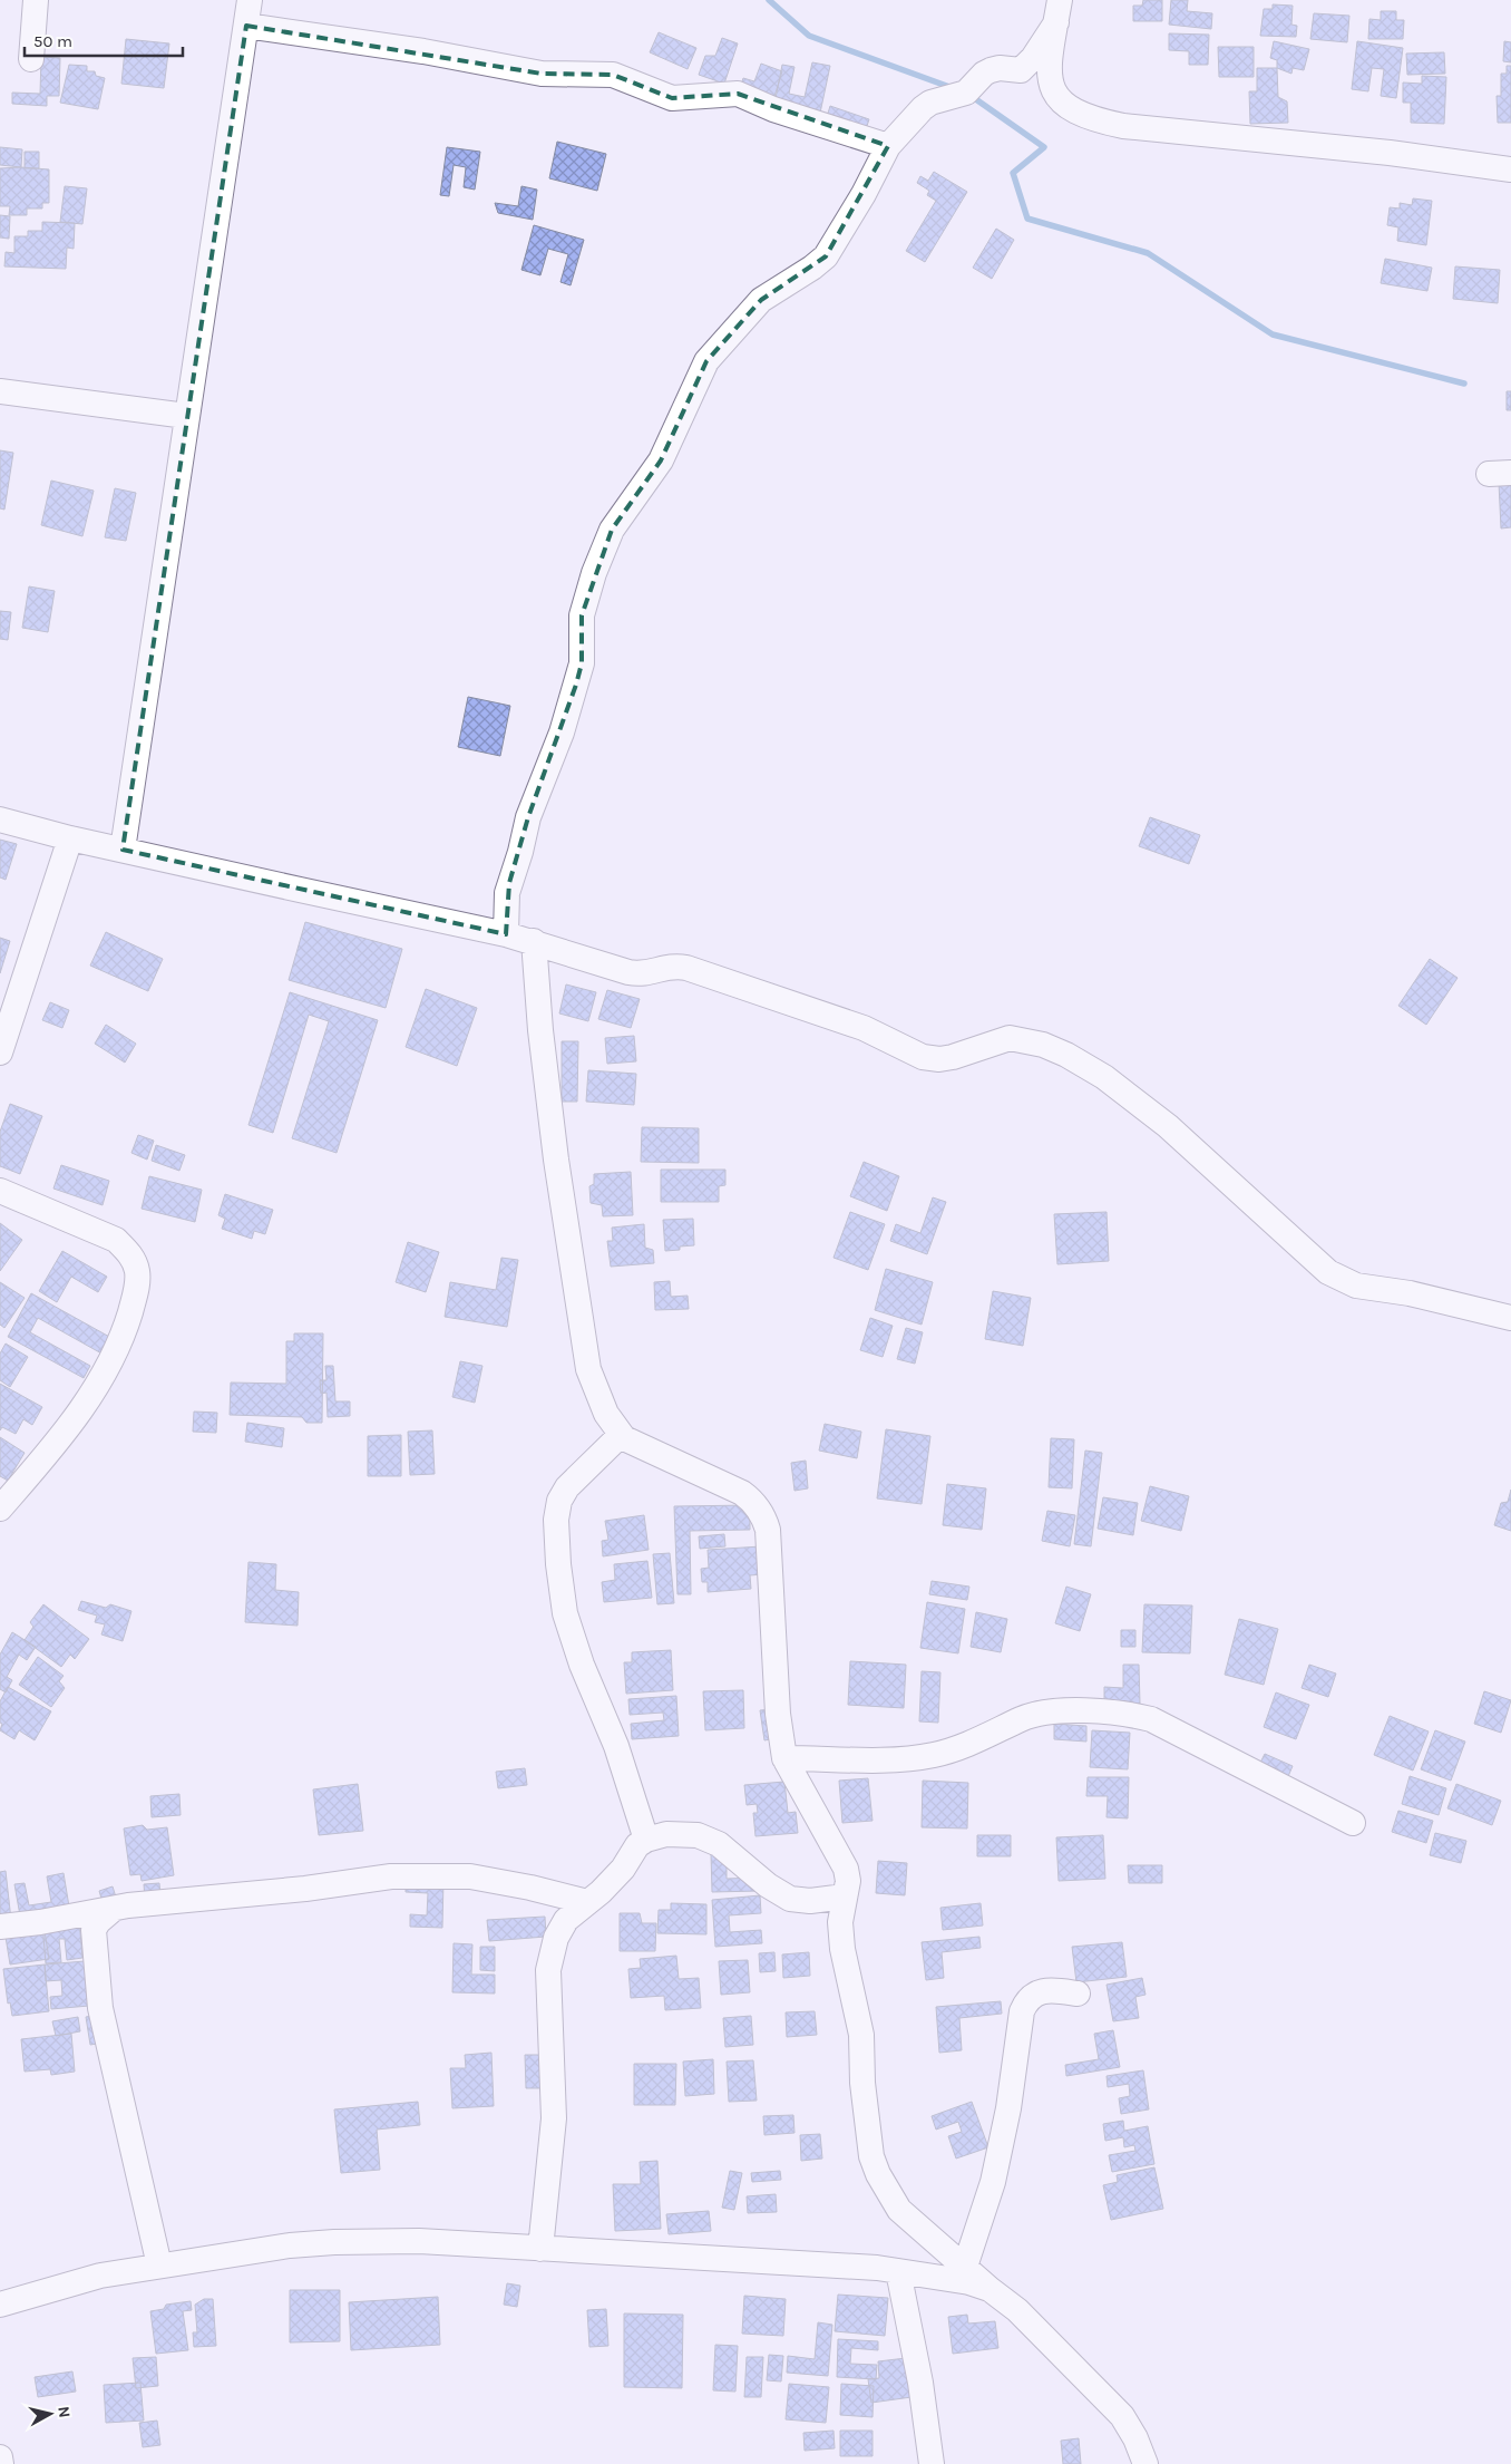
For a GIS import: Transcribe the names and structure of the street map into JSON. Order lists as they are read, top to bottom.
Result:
{
  "scale_bar": "50 m",
  "north": "right"
}
